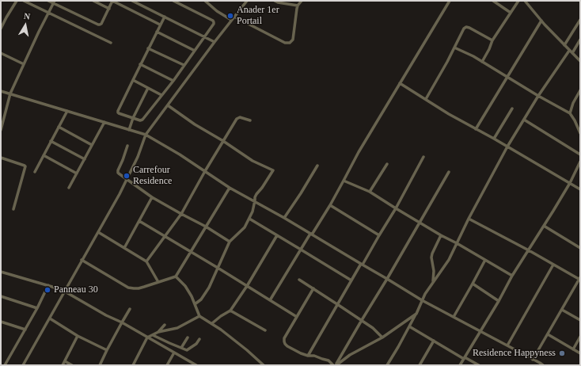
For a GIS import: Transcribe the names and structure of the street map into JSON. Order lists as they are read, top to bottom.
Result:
{
  "places": [
    "Anader 1er Portail",
    "Carrefour Residence",
    "Panneau 30",
    "Residence Happyness"
  ],
  "north": "top"
}
